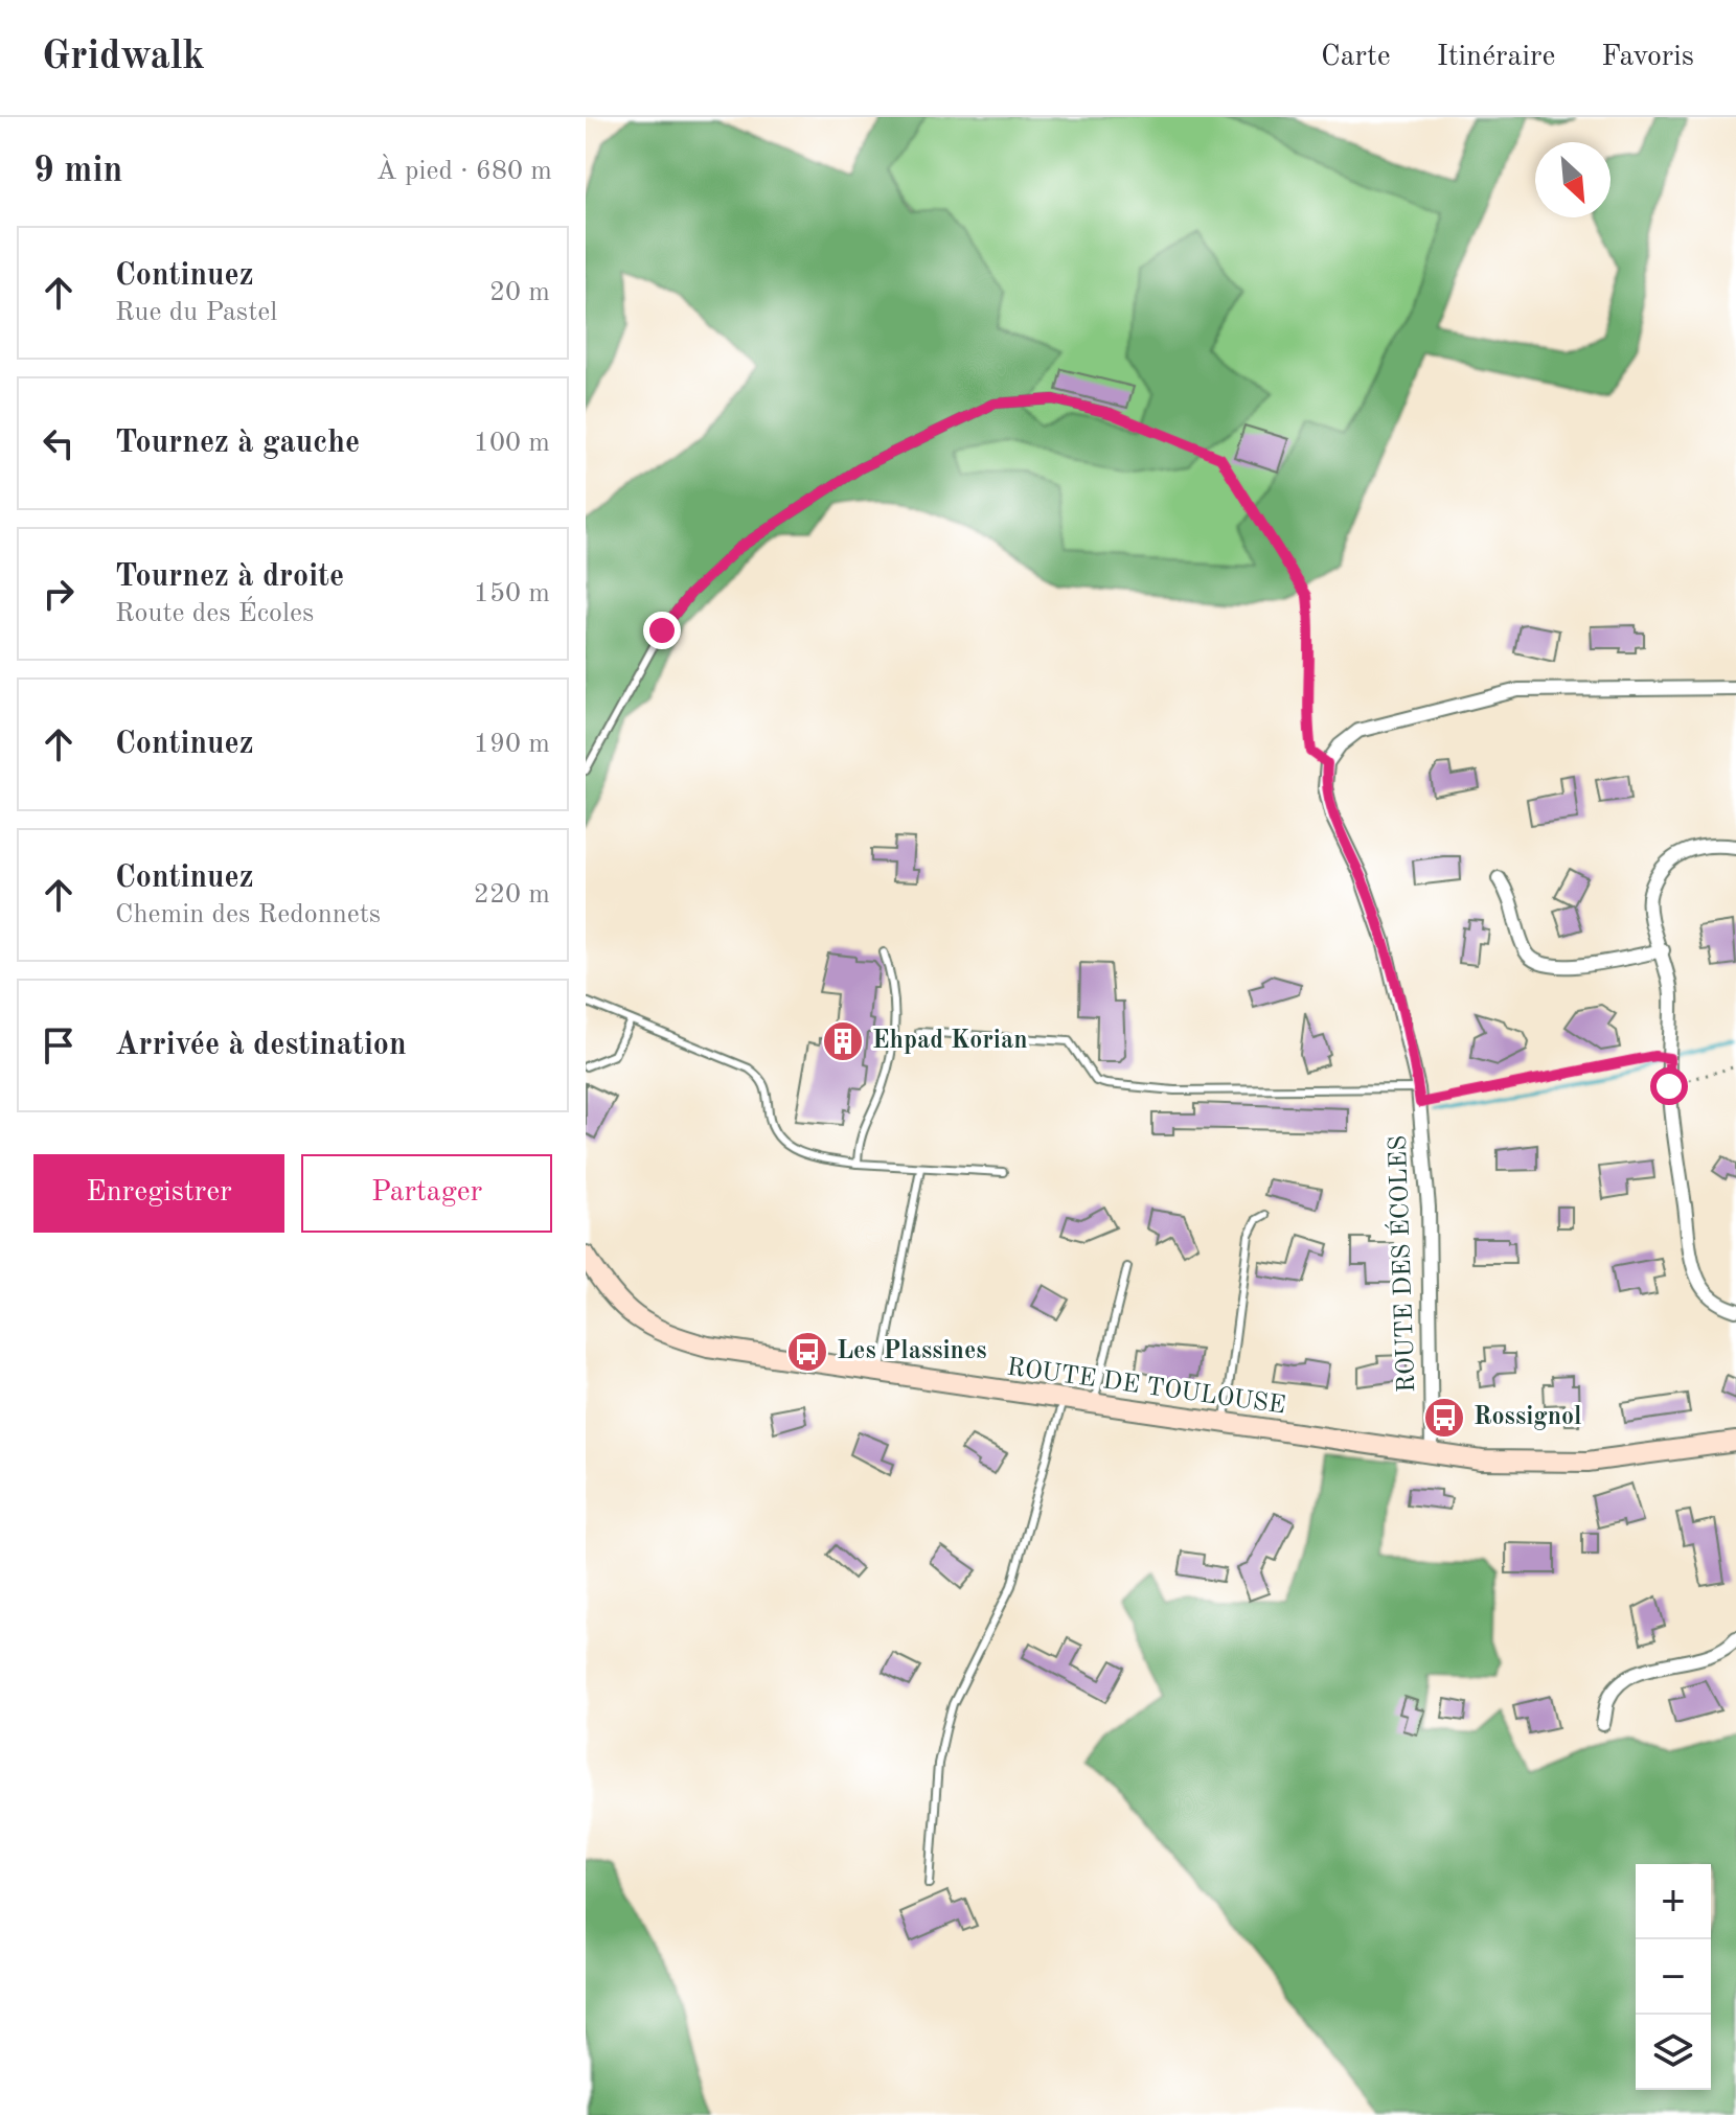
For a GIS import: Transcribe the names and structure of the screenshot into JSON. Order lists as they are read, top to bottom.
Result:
{
  "streets": {
    "street": ["ROUTE DES ÉCOLES", "ROUTE DE TOULOUSE"]
  },
  "crossings": [
    ["ROUTE DES ÉCOLES", "ROUTE DE TOULOUSE"]
  ],
  "places": {
    "building": ["Ehpad Korian"],
    "bus stop": ["Les Plassines", "Rossignol"]
  },
  "north": "bottom right",
  "page": {
    "header": "Gridwalk",
    "nav": ["Carte", "Itinéraire", "Favoris"],
    "heading": ["9 min", "À pied · 680 m"],
    "list": [
      ["Continuez", "Rue du Pastel", "20 m"],
      ["Tournez à gauche", "100 m"],
      ["Tournez à droite", "Route des Écoles", "150 m"],
      ["Continuez", "190 m"],
      ["Continuez", "Chemin des Redonnets", "220 m"],
      "Arrivée à destination"
    ],
    "buttons": ["Enregistrer", "Partager"],
    "map_buttons": ["+", "−"]
  }
}
